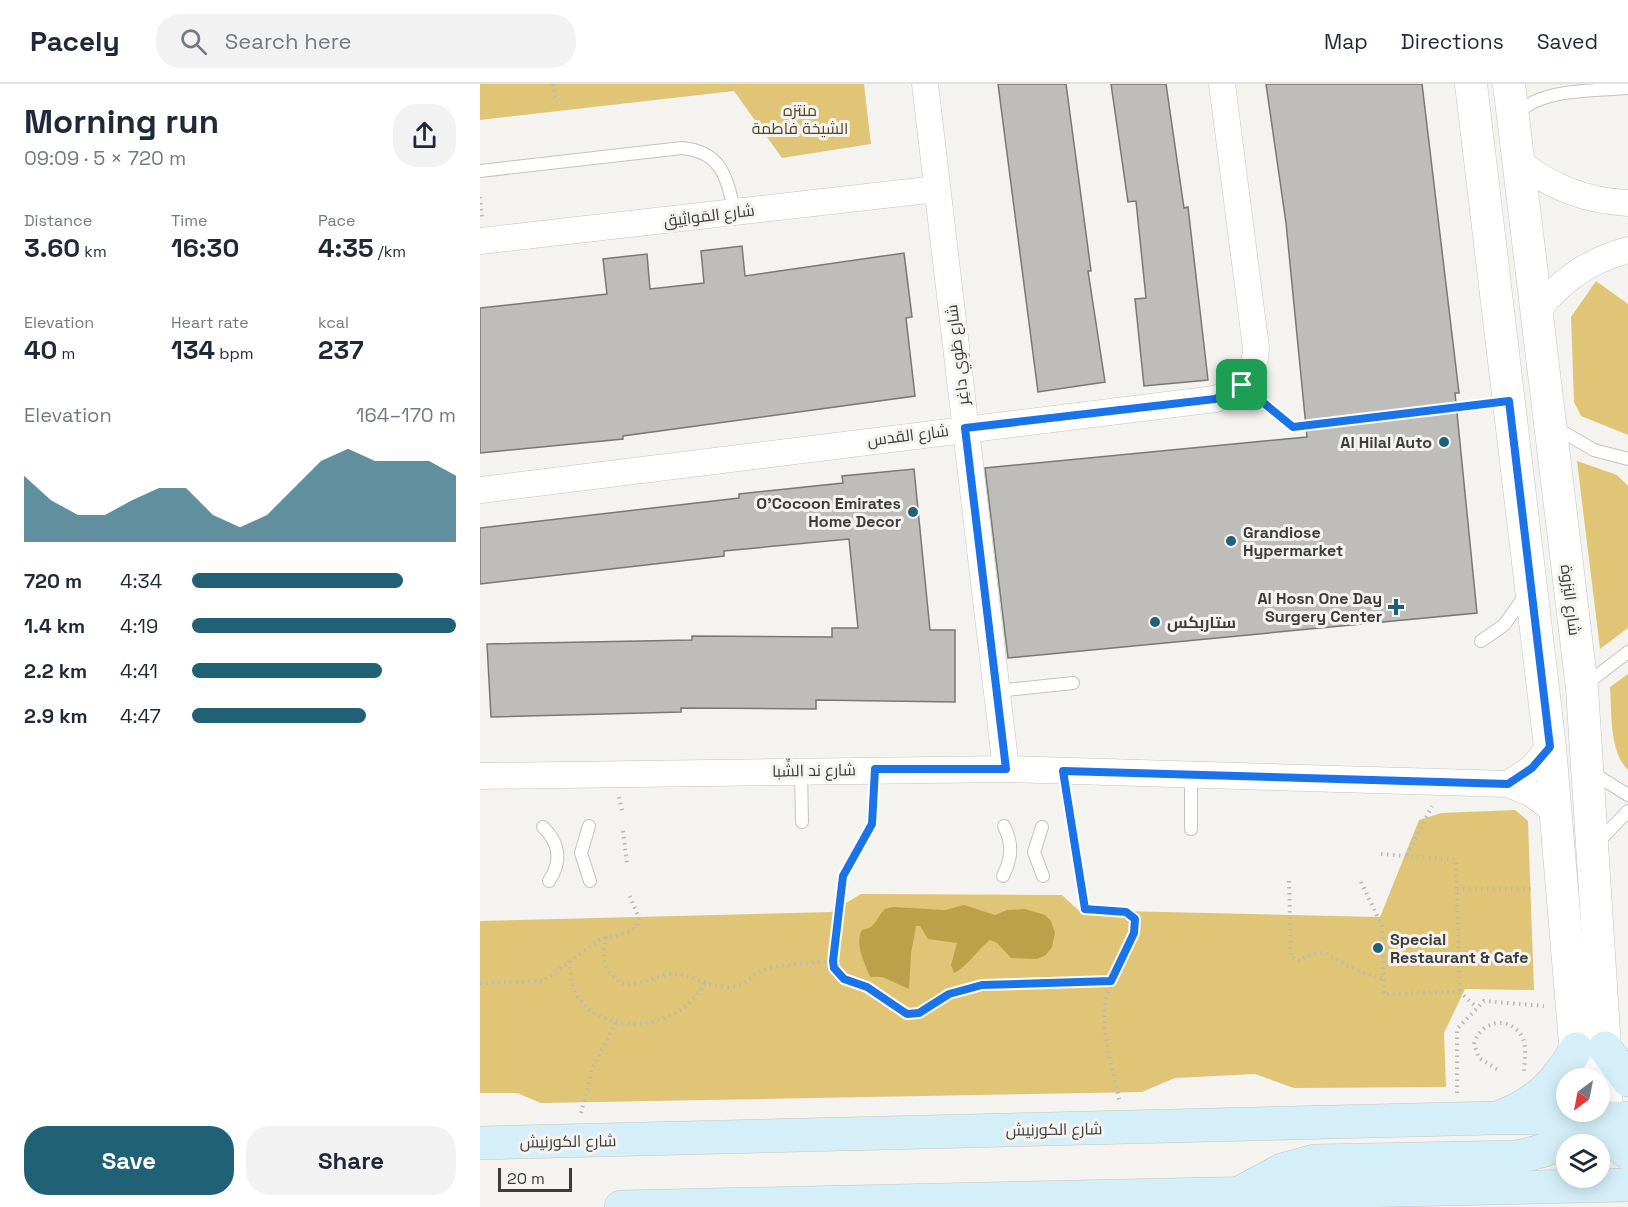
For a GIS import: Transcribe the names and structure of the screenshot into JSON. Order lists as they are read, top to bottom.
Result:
{
  "streets": {
    "main road": ["شارع الكورنيش"],
    "street": [
      "شارع المَواثِيق",
      "شارع طَوِي داغِر",
      "شارع القدس",
      "شارع اليَزوة",
      "شارع ند الشِّبا"
    ]
  },
  "crossings": [
    ["شارع المَواثِيق", "شارع طَوِي داغِر"],
    ["شارع طَوِي داغِر", "شارع القدس"],
    ["شارع طَوِي داغِر", "شارع ند الشِّبا"],
    ["شارع اليَزوة", "شارع ند الشِّبا"]
  ],
  "parks": ["منتزه الشيخة فاطمة"],
  "places": {
    "other": [
      "Al Hilal Auto",
      "O'Cocoon Emirates Home Decor",
      "Grandiose Hypermarket",
      "ستاربكس",
      "Special Restaurant & Cafe"
    ],
    "health": ["Al Hosn One Day Surgery Center"]
  },
  "scale_bar": "20 m",
  "north": "bottom left",
  "page": {
    "header": "Pacely",
    "search": "Search here",
    "nav": ["Map", "Directions", "Saved"],
    "heading": ["Morning run", "09:09 · 5 × 720 m"],
    "stats": [
      ["Distance", "3.60 km"],
      ["Time", "16:30"],
      ["Pace", "4:35 /km"],
      ["Elevation", "40 m"],
      ["Heart rate", "134 bpm"],
      ["kcal", "237"]
    ],
    "chart": ["Elevation", "164–170 m"],
    "list": [
      {
        "name": "720 m",
        "note": "4:34"
      },
      {
        "name": "1.4 km",
        "note": "4:19"
      },
      {
        "name": "2.2 km",
        "note": "4:41"
      },
      {
        "name": "2.9 km",
        "note": "4:47"
      }
    ],
    "buttons": ["Save", "Share"],
    "scale": "20 m"
  }
}
